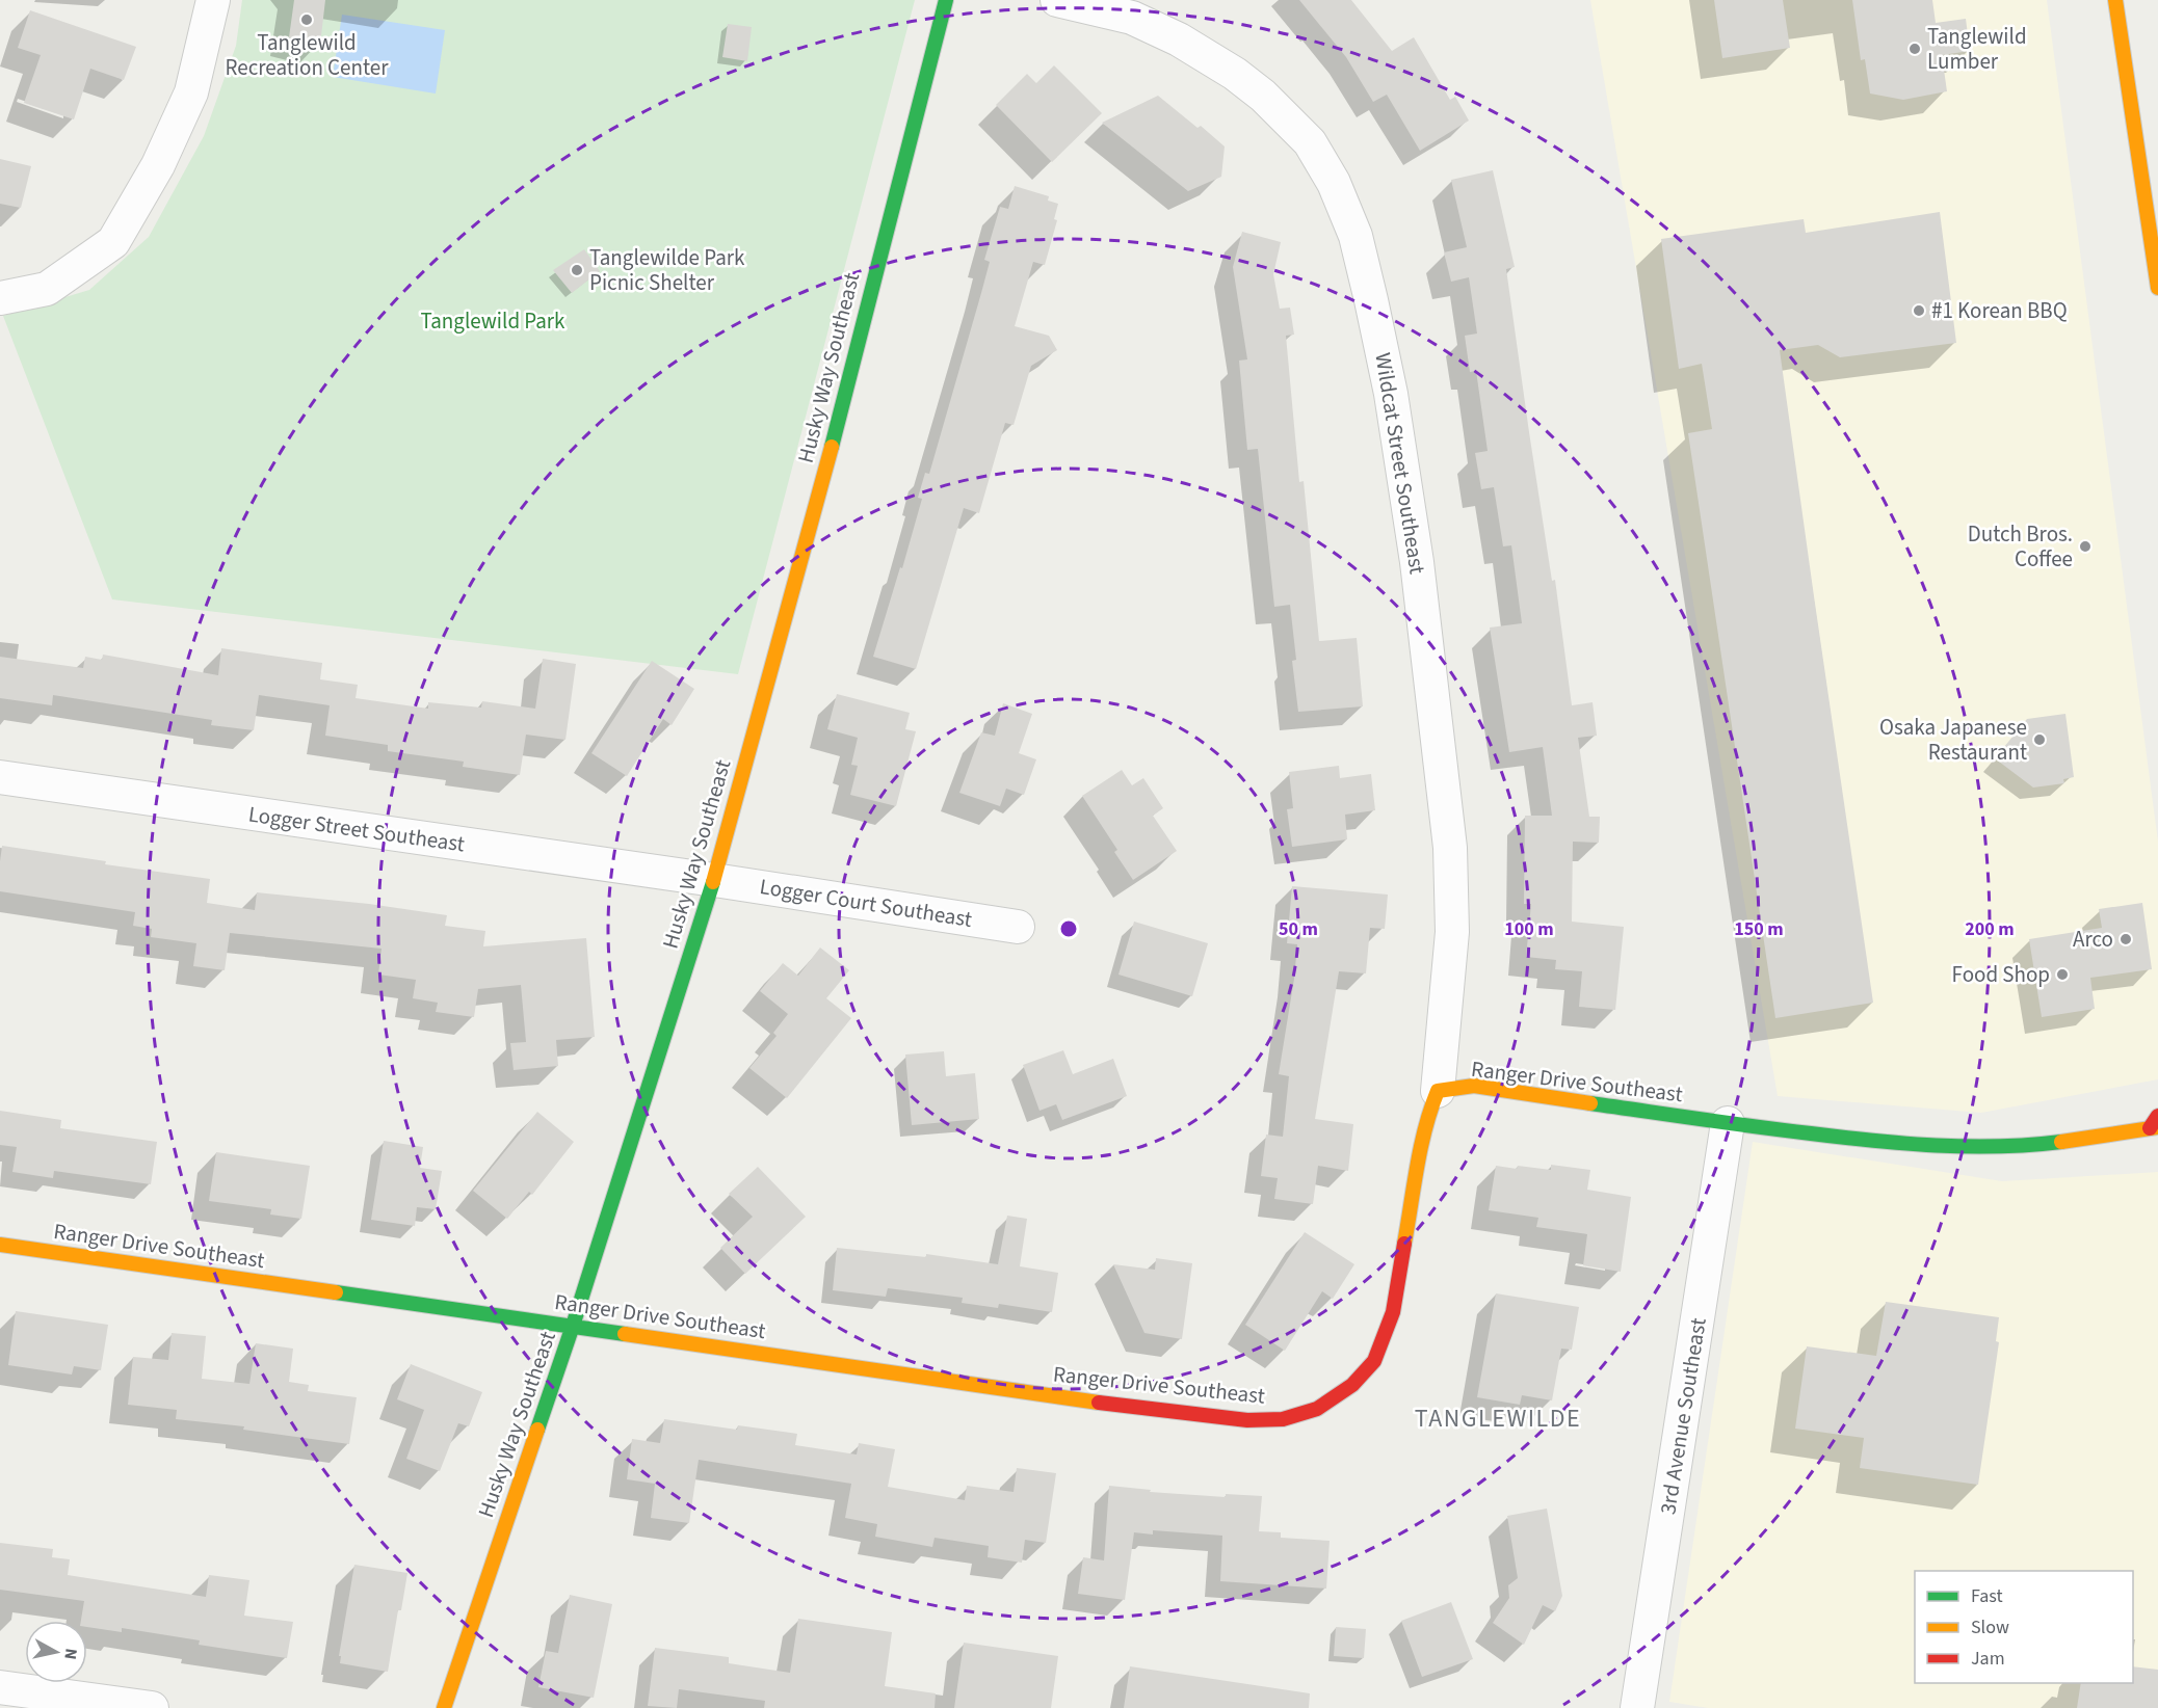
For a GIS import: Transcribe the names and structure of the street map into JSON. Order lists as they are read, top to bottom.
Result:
{
  "streets": {
    "street": [
      "Husky Way Southeast",
      "Wildcat Street Southeast",
      "Logger Street Southeast",
      "Logger Court Southeast",
      "Ranger Drive Southeast",
      "3rd Avenue Southeast"
    ]
  },
  "crossings": [
    ["Husky Way Southeast", "Logger Street Southeast"],
    ["Husky Way Southeast", "Logger Court Southeast"],
    ["Husky Way Southeast", "Ranger Drive Southeast"],
    ["Wildcat Street Southeast", "Ranger Drive Southeast"],
    ["Logger Street Southeast", "Logger Court Southeast"],
    ["Ranger Drive Southeast", "3rd Avenue Southeast"]
  ],
  "districts": ["TANGLEWILDE"],
  "parks": ["Tanglewild Park"],
  "places": [
    "Tanglewild Recreation Center",
    "Tanglewild Lumber",
    "Tanglewilde Park Picnic Shelter",
    "#1 Korean BBQ",
    "Dutch Bros. Coffee",
    "Osaka Japanese Restaurant",
    "Arco",
    "Food Shop"
  ],
  "legend": ["Fast", "Slow", "Jam"],
  "north": "right",
  "rings": [
    "50 m",
    "100 m",
    "150 m",
    "200 m"
  ]
}
